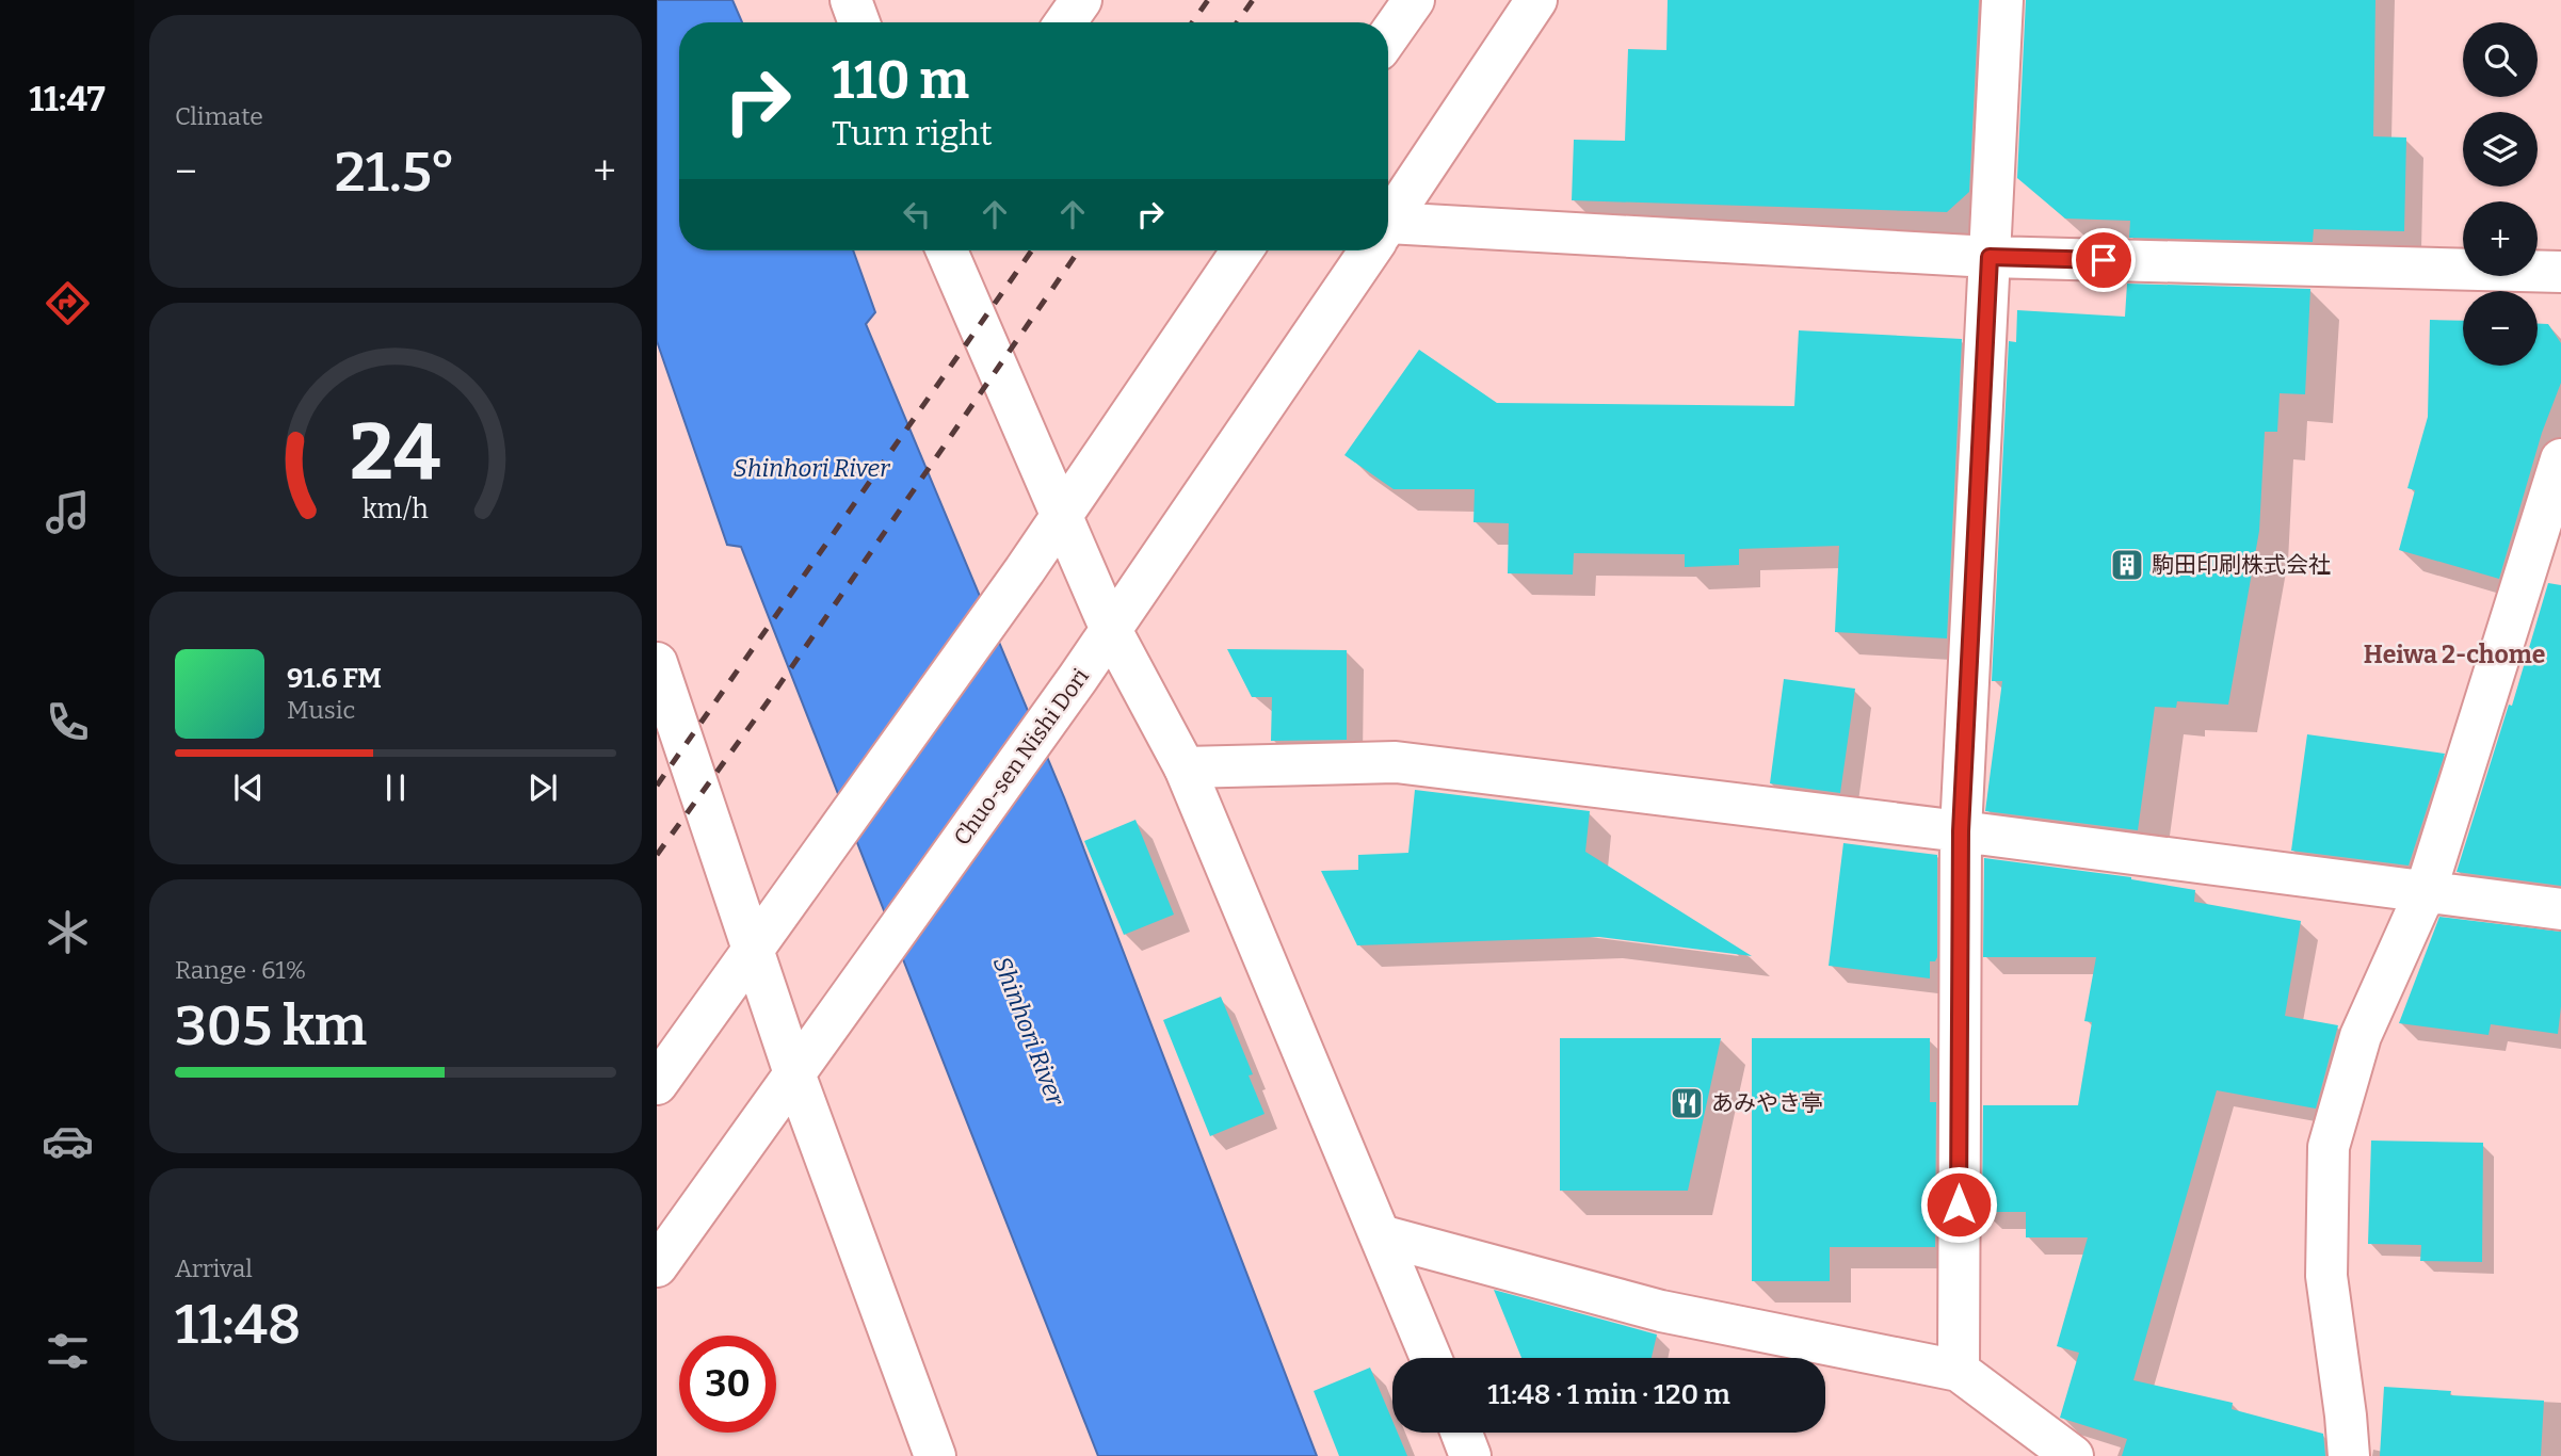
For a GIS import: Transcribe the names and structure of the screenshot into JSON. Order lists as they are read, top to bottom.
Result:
{
  "streets": {
    "street": ["Chuo-sen Nishi Dori"]
  },
  "districts": ["Heiwa 2-chome"],
  "water": ["Shinhori River"],
  "places": {
    "building": ["駒田印刷株式会社"],
    "restaurant": ["あみやき亭"]
  },
  "page": {
    "tabs": "11:47",
    "tile": [
      "Climate",
      ["Range · 61%", "305 km"],
      ["Arrival", "11:48"]
    ],
    "map_buttons": ["+", "−"],
    "turn": ["110 m", "Turn right"],
    "heat": ["−", "21.5°", "+"],
    "song": ["91.6 FM", "Music"],
    "limit": "30",
    "trip": "11:48 · 1 min · 120 m",
    "gauge": ["24", "km/h"]
  }
}
